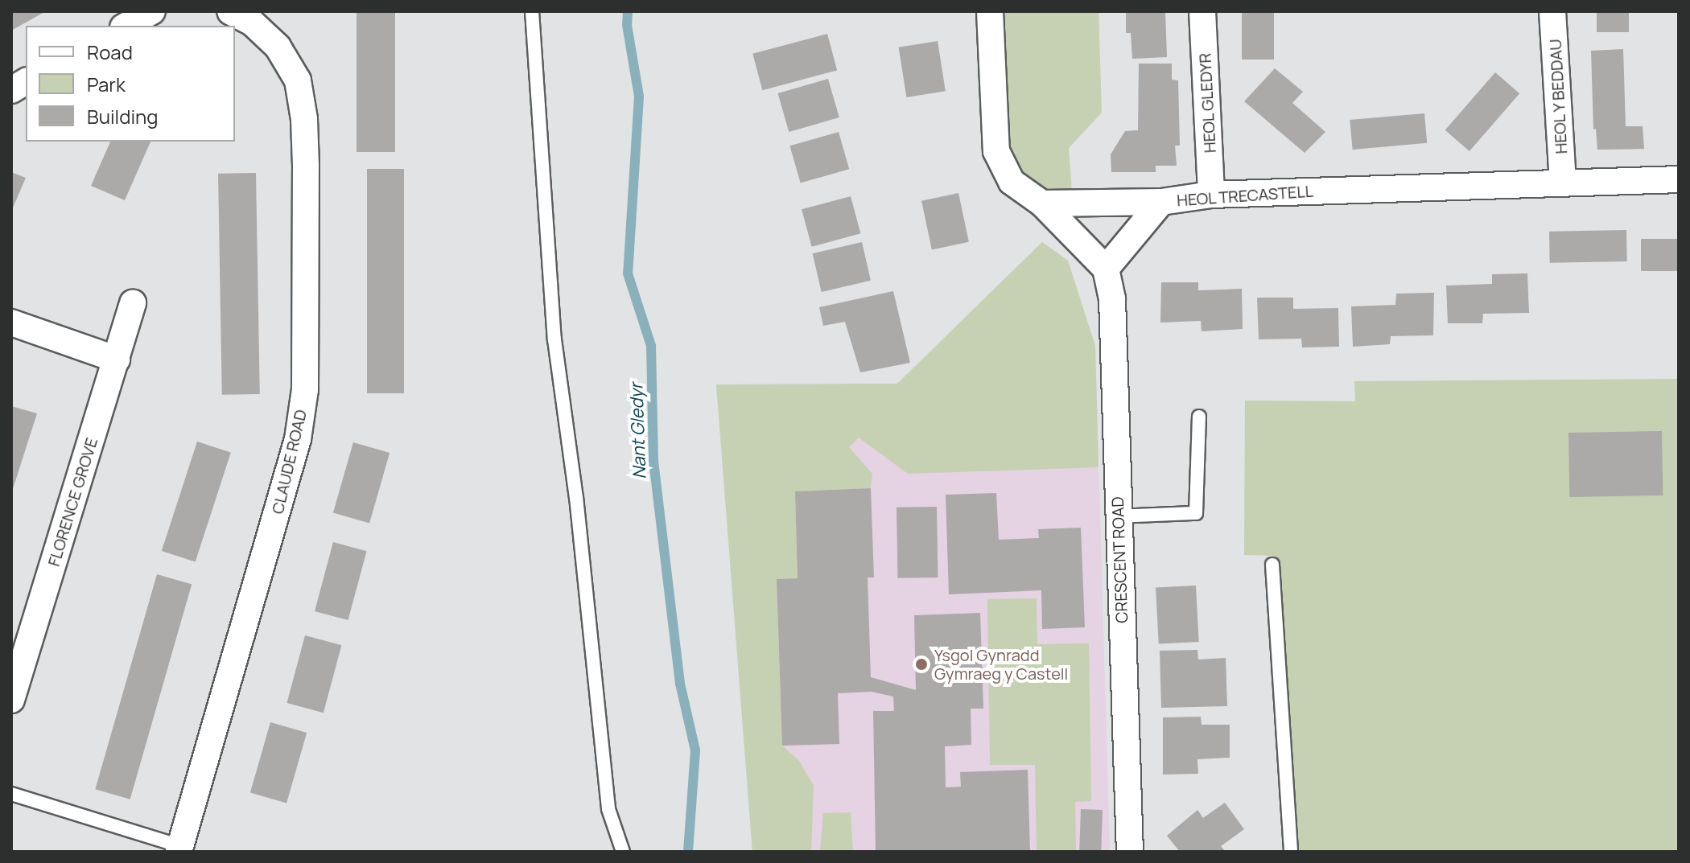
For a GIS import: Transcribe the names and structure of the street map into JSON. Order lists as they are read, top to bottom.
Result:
{
  "streets": {
    "street": [
      "HEOL Y BEDDAU",
      "HEOL GLEDYR",
      "HEOL TRECASTELL",
      "CLAUDE ROAD",
      "FLORENCE GROVE",
      "CRESCENT ROAD"
    ]
  },
  "crossings": [
    ["HEOL Y BEDDAU", "HEOL TRECASTELL"],
    ["HEOL GLEDYR", "HEOL TRECASTELL"],
    ["HEOL TRECASTELL", "CRESCENT ROAD"]
  ],
  "water": ["Nant Gledyr"],
  "places": ["Ysgol Gynradd Gymraeg y Castell"],
  "legend": ["Road", "Park", "Building"]
}
